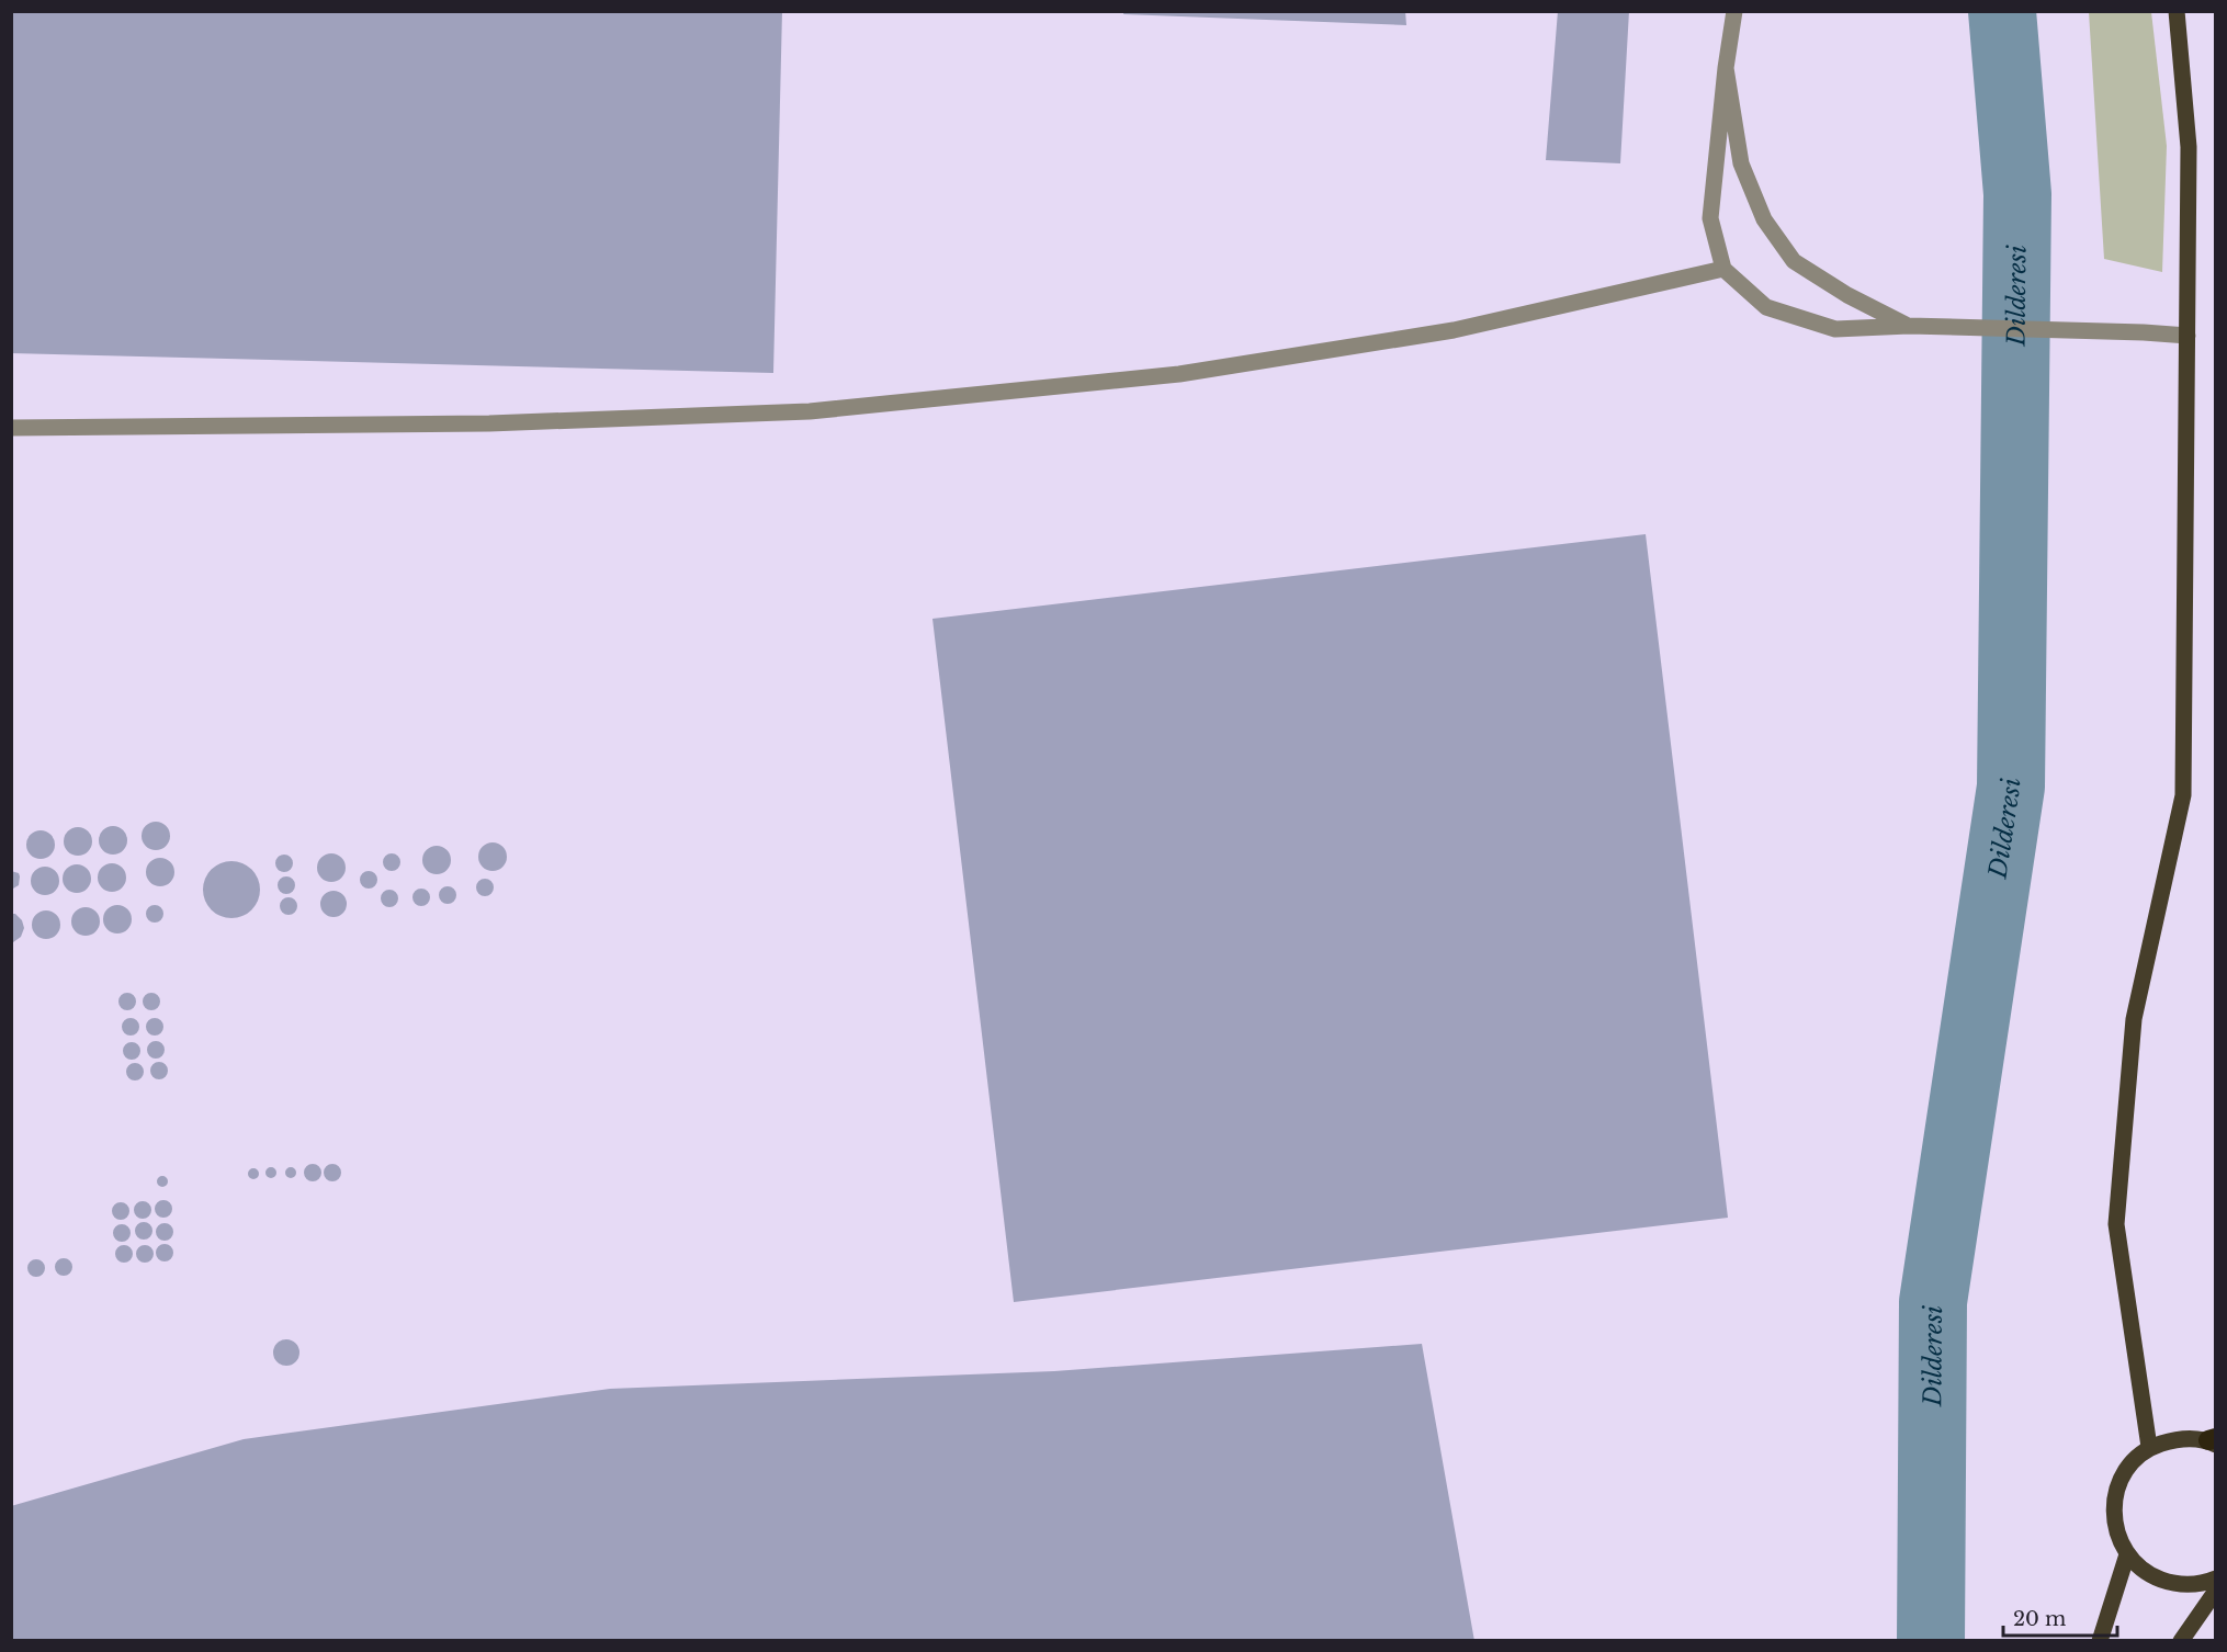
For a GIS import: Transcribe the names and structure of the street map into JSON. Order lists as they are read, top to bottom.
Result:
{
  "water": ["Dilderesi"],
  "scale_bar": "20 m"
}
